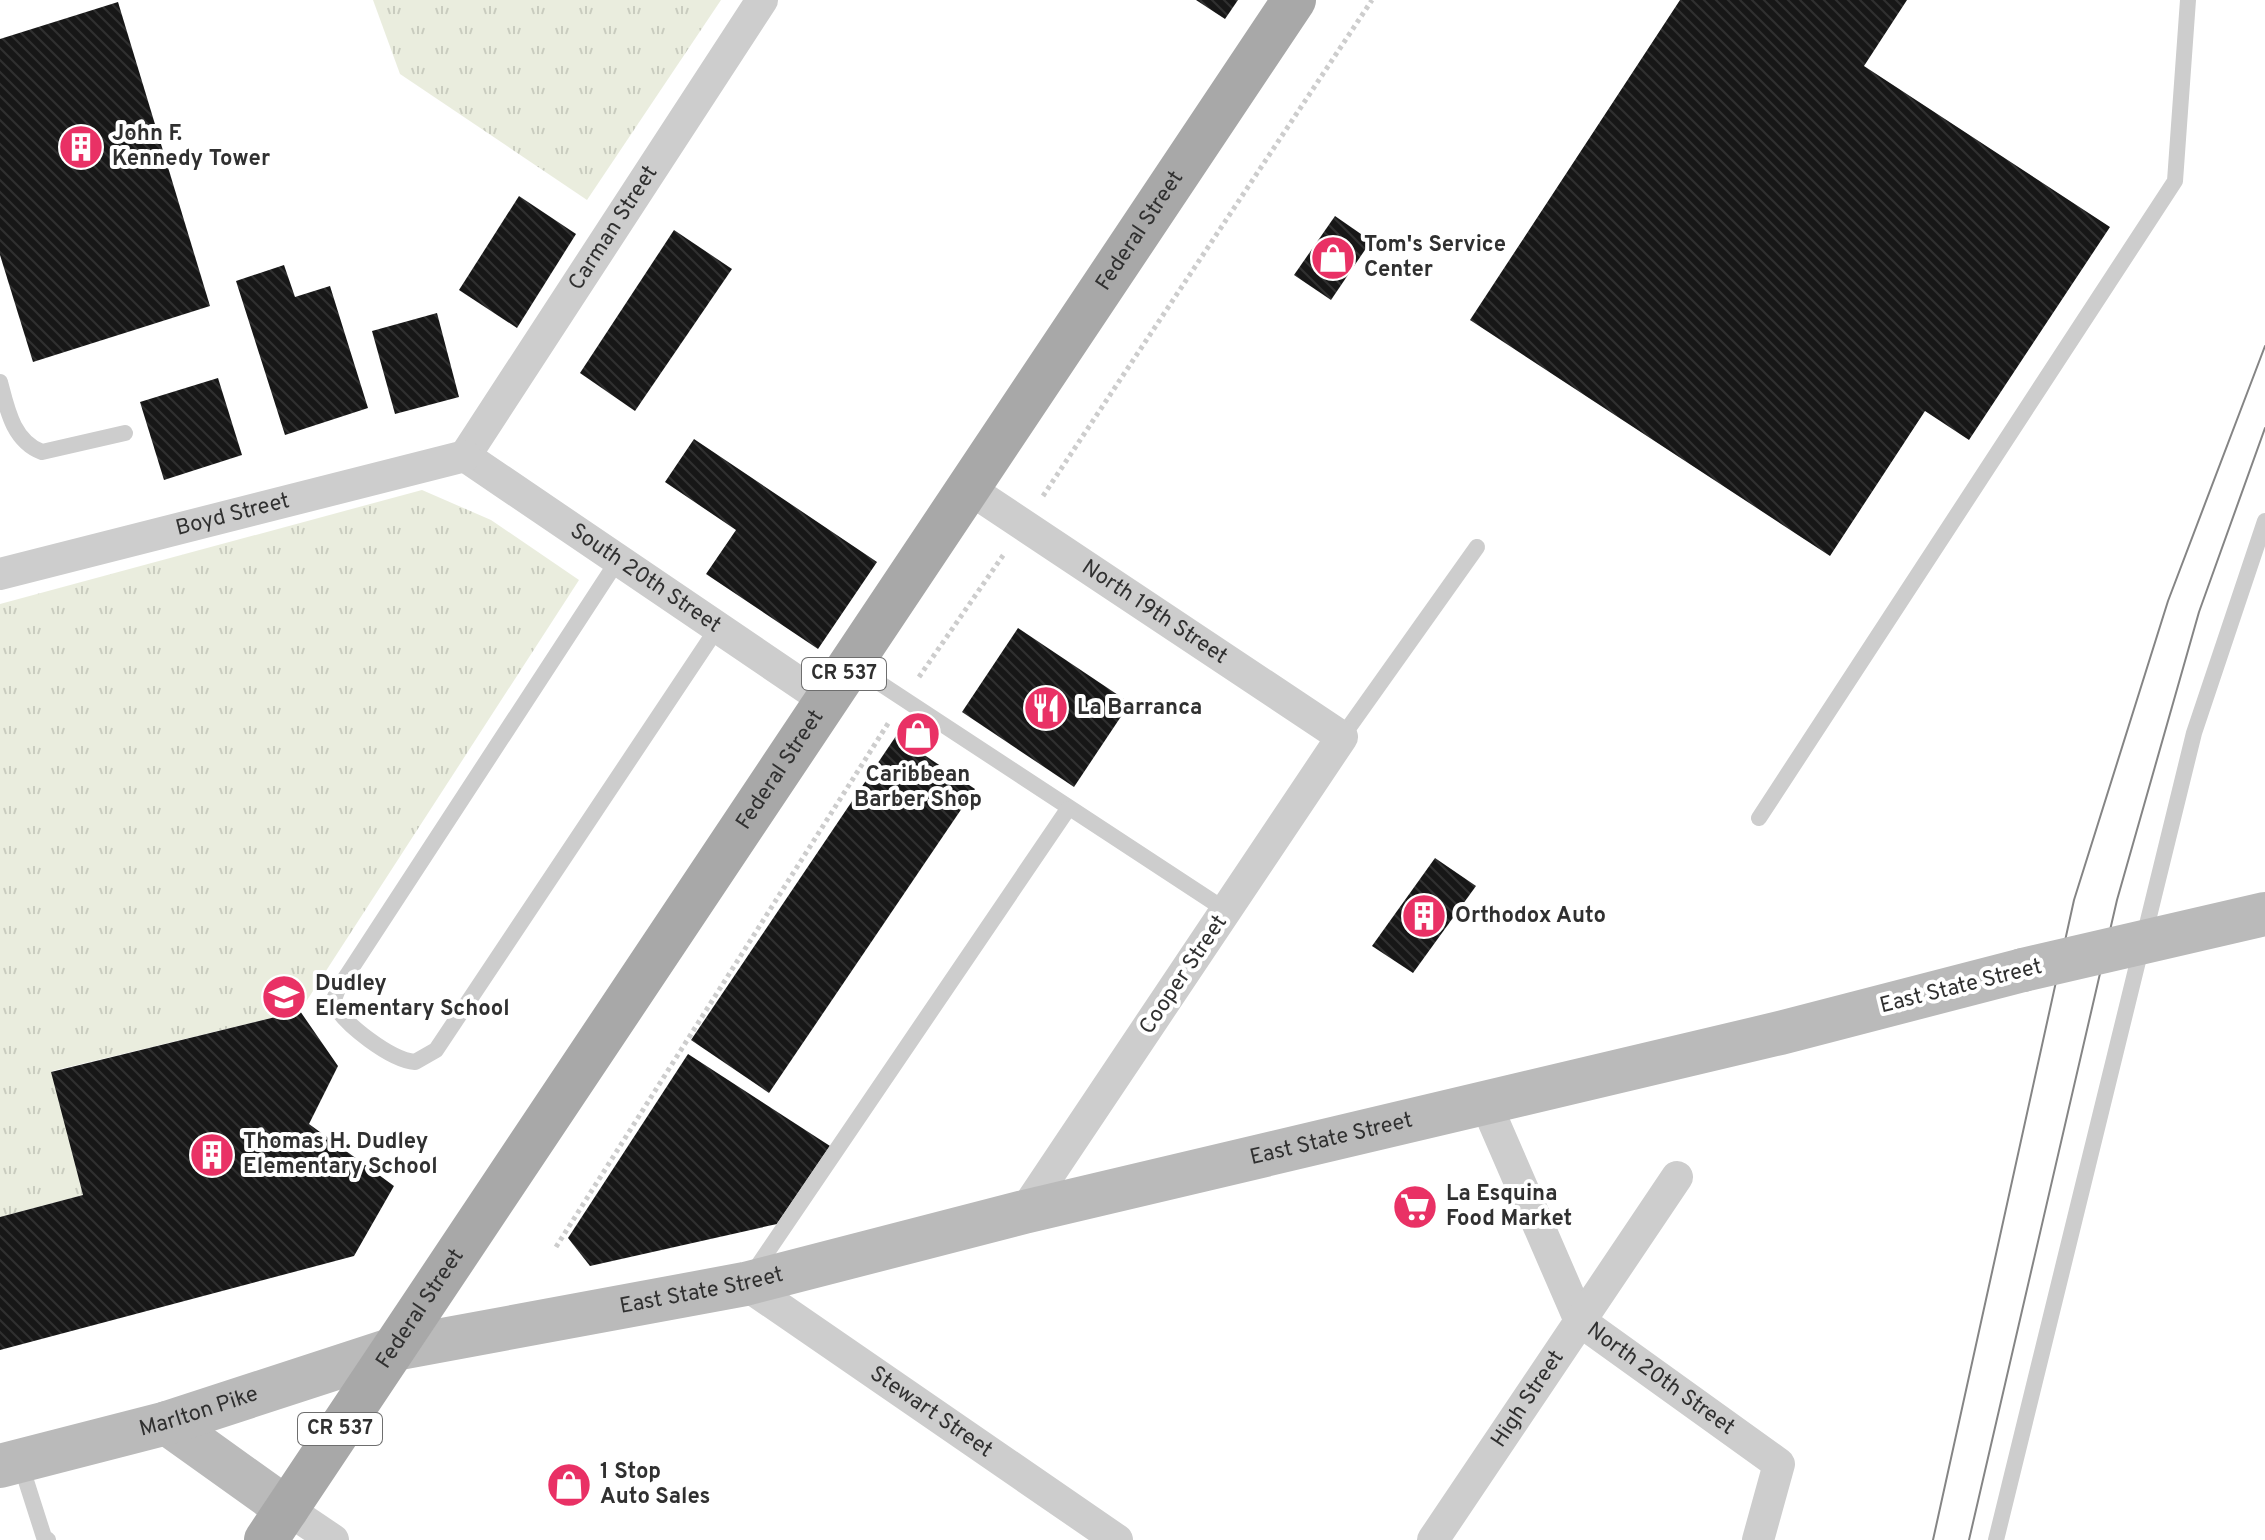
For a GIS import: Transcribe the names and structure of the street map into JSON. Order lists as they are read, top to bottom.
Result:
{
  "streets": {
    "main road": [
      "Federal Street",
      "CR 537",
      "East State Street",
      "Marlton Pike"
    ],
    "street": [
      "Carman Street",
      "Boyd Street",
      "South 20th Street",
      "North 19th Street",
      "Cooper Street",
      "North 20th Street",
      "High Street",
      "Stewart Street"
    ]
  },
  "crossings": [
    ["Carman Street", "Boyd Street"],
    ["Carman Street", "South 20th Street"],
    ["Federal Street", "South 20th Street"],
    ["Federal Street", "North 19th Street"],
    ["Federal Street", "East State Street"],
    ["Federal Street", "Marlton Pike"],
    ["Boyd Street", "South 20th Street"],
    ["North 19th Street", "Cooper Street"],
    ["Cooper Street", "East State Street"],
    ["East State Street", "North 20th Street"],
    ["East State Street", "Marlton Pike"],
    ["East State Street", "Stewart Street"],
    ["North 20th Street", "High Street"]
  ],
  "places": {
    "building": ["John F. Kennedy Tower", "Orthodox Auto", "Thomas H. Dudley Elementary School"],
    "shop": ["Tom's Service Center", "Caribbean Barber Shop", "1 Stop Auto Sales"],
    "restaurant": ["La Barranca"],
    "school or university": ["Dudley Elementary School"],
    "supermarket": ["La Esquina Food Market"]
  }
}
